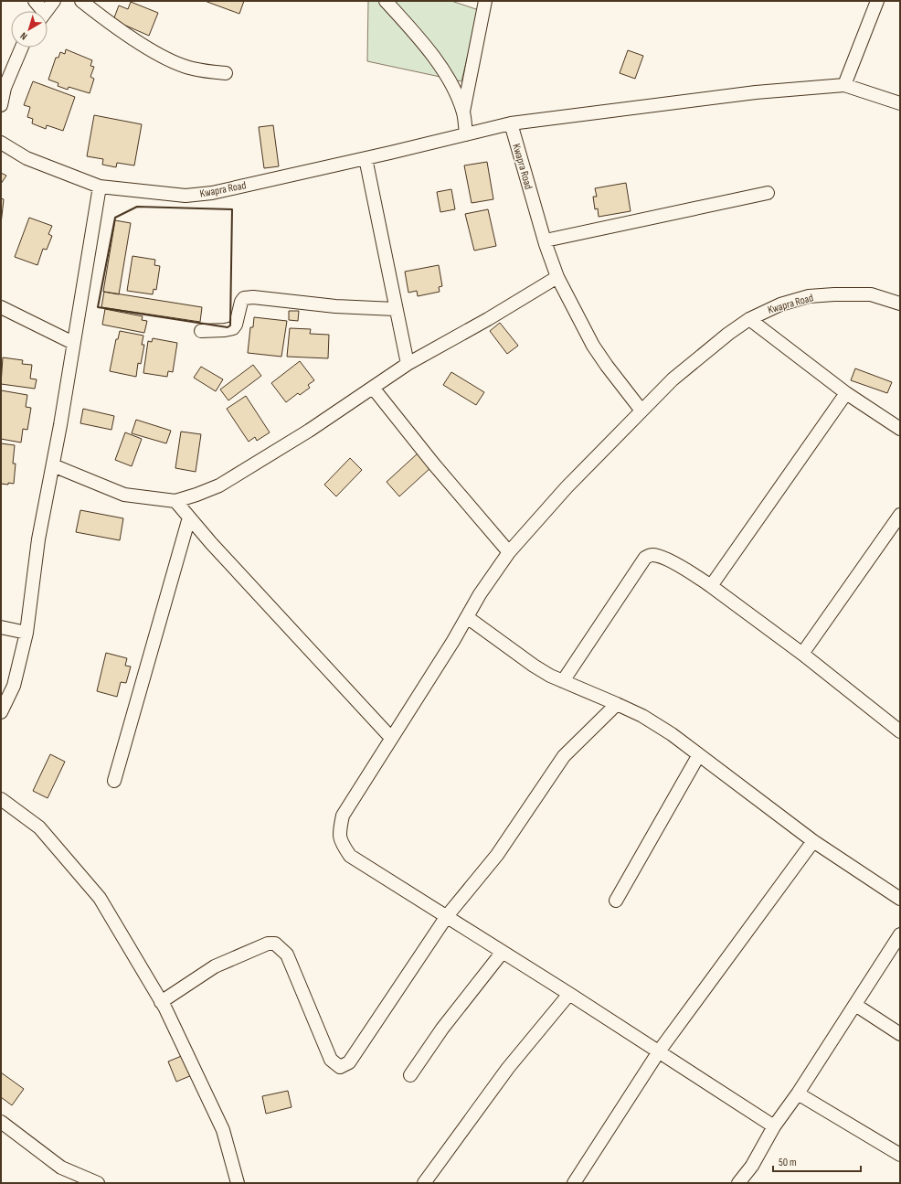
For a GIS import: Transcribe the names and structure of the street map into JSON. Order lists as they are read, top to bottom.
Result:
{
  "streets": {
    "street": ["Kwapra Road"]
  },
  "scale_bar": "50 m",
  "north": "bottom left"
}
